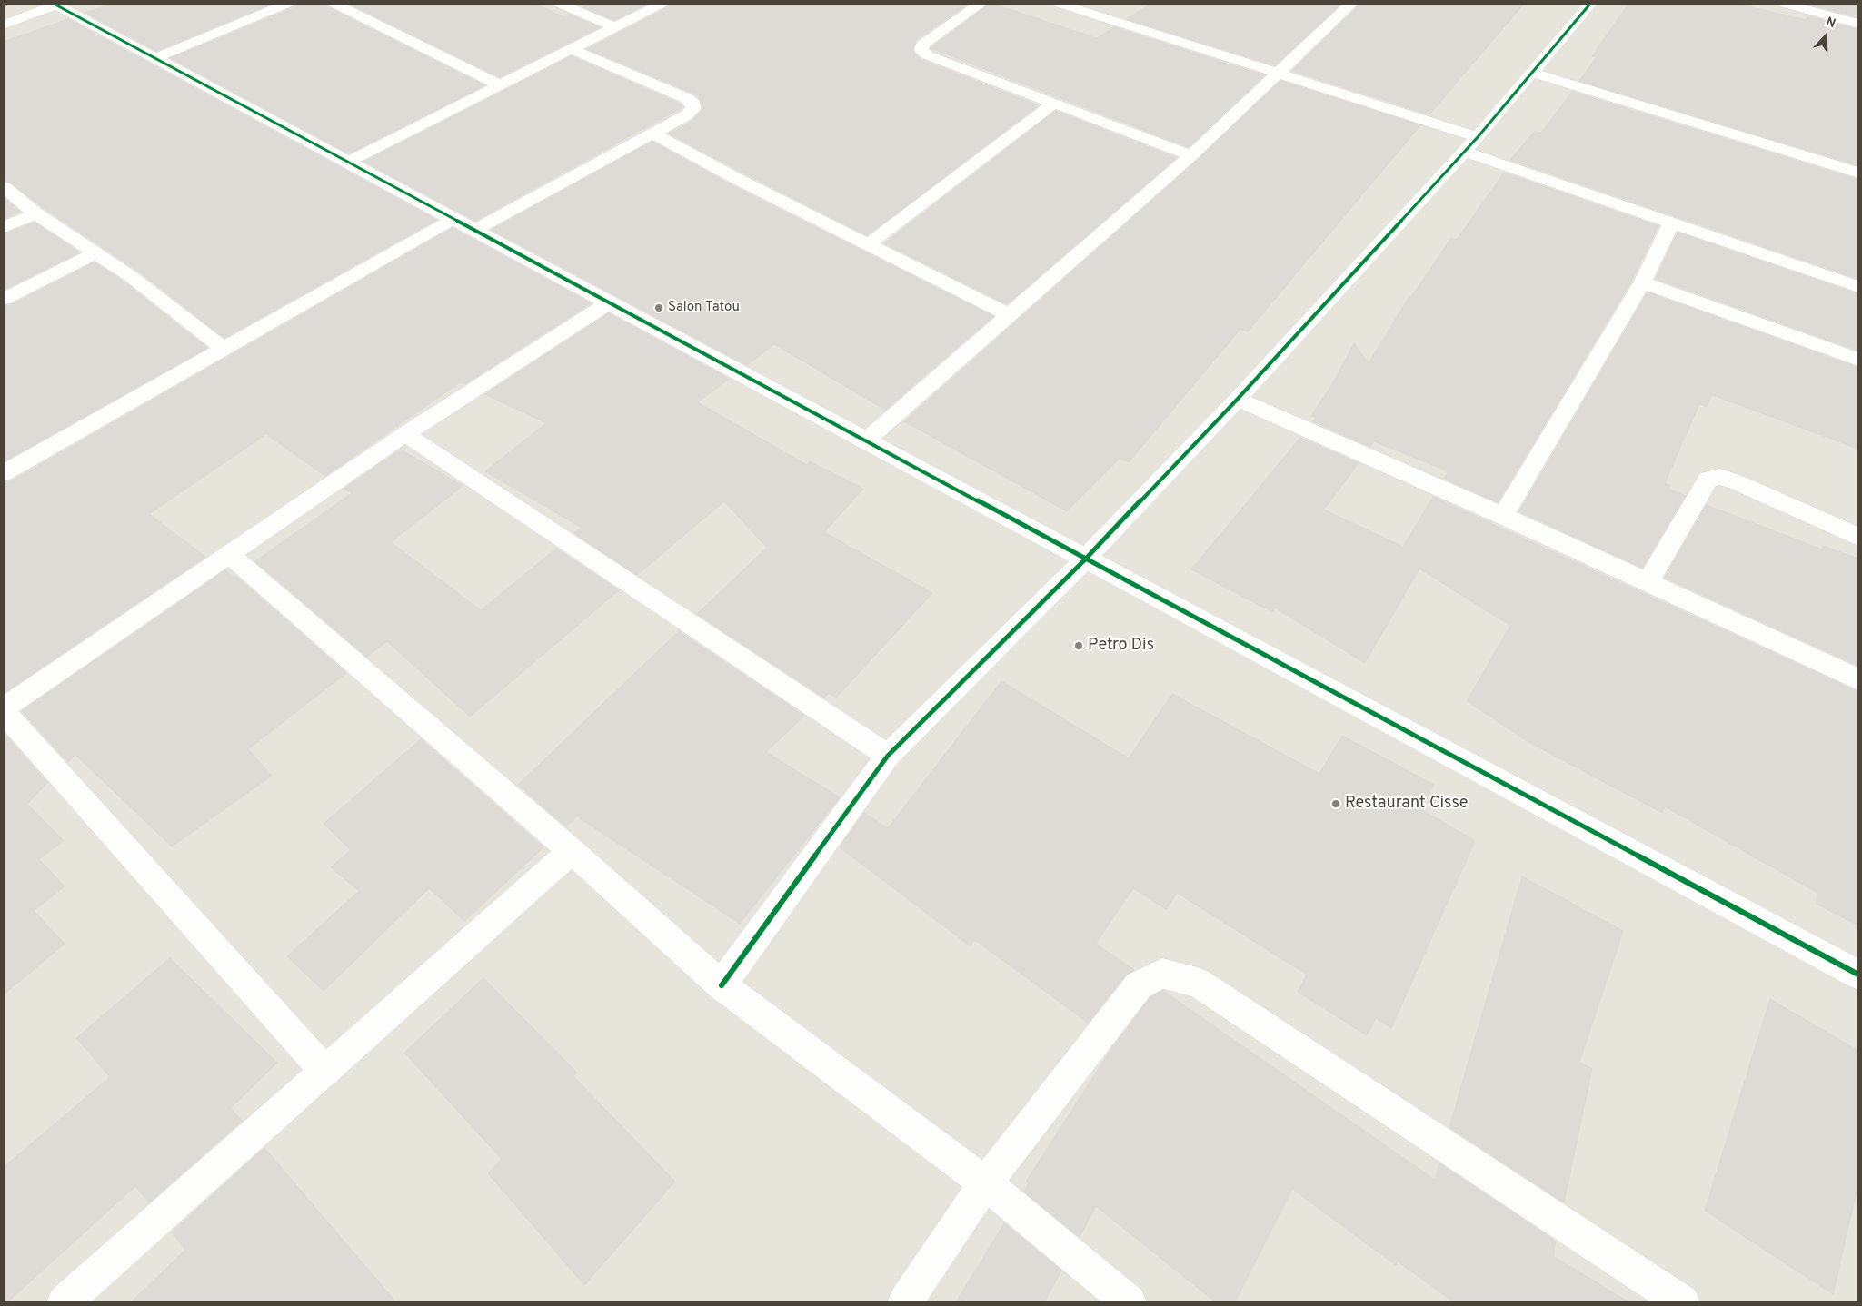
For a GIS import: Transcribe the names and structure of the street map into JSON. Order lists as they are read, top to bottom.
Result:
{
  "places": ["Salon Tatou", "Petro Dis", "Restaurant Cisse"],
  "north": "top"
}
